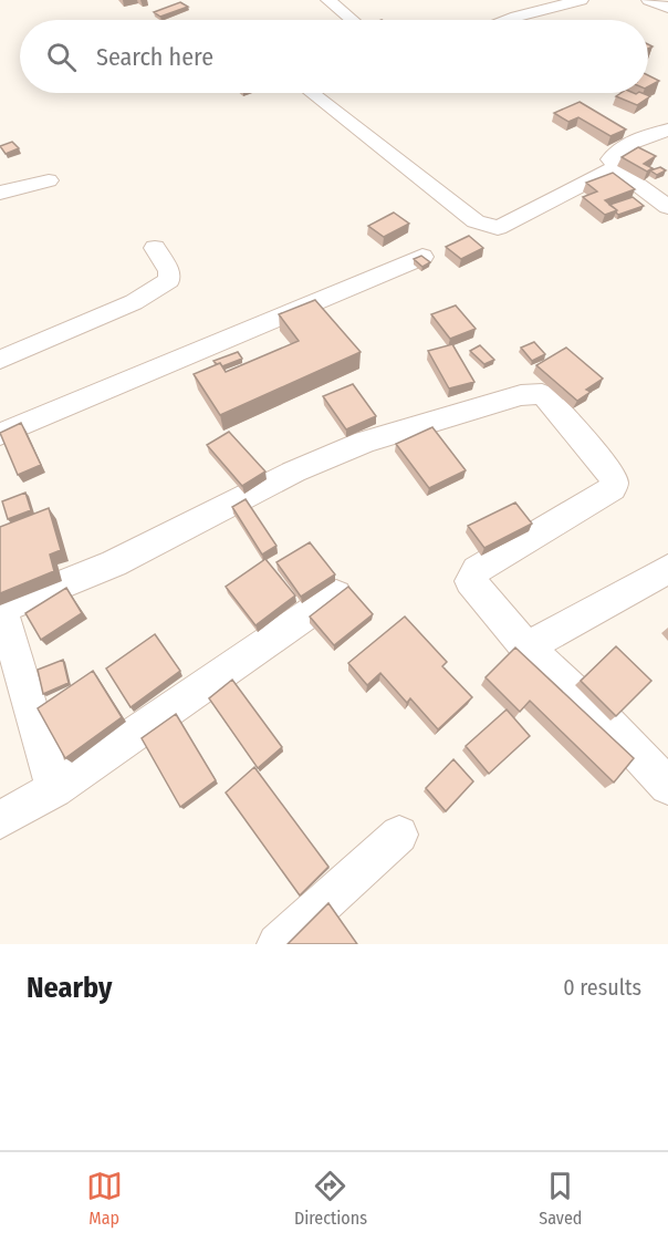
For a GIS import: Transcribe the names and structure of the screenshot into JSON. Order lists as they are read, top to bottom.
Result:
{
  "page": {
    "search": "Search here",
    "heading": ["Nearby", "0 results"],
    "nav": ["Map", "Directions", "Saved"]
  }
}
